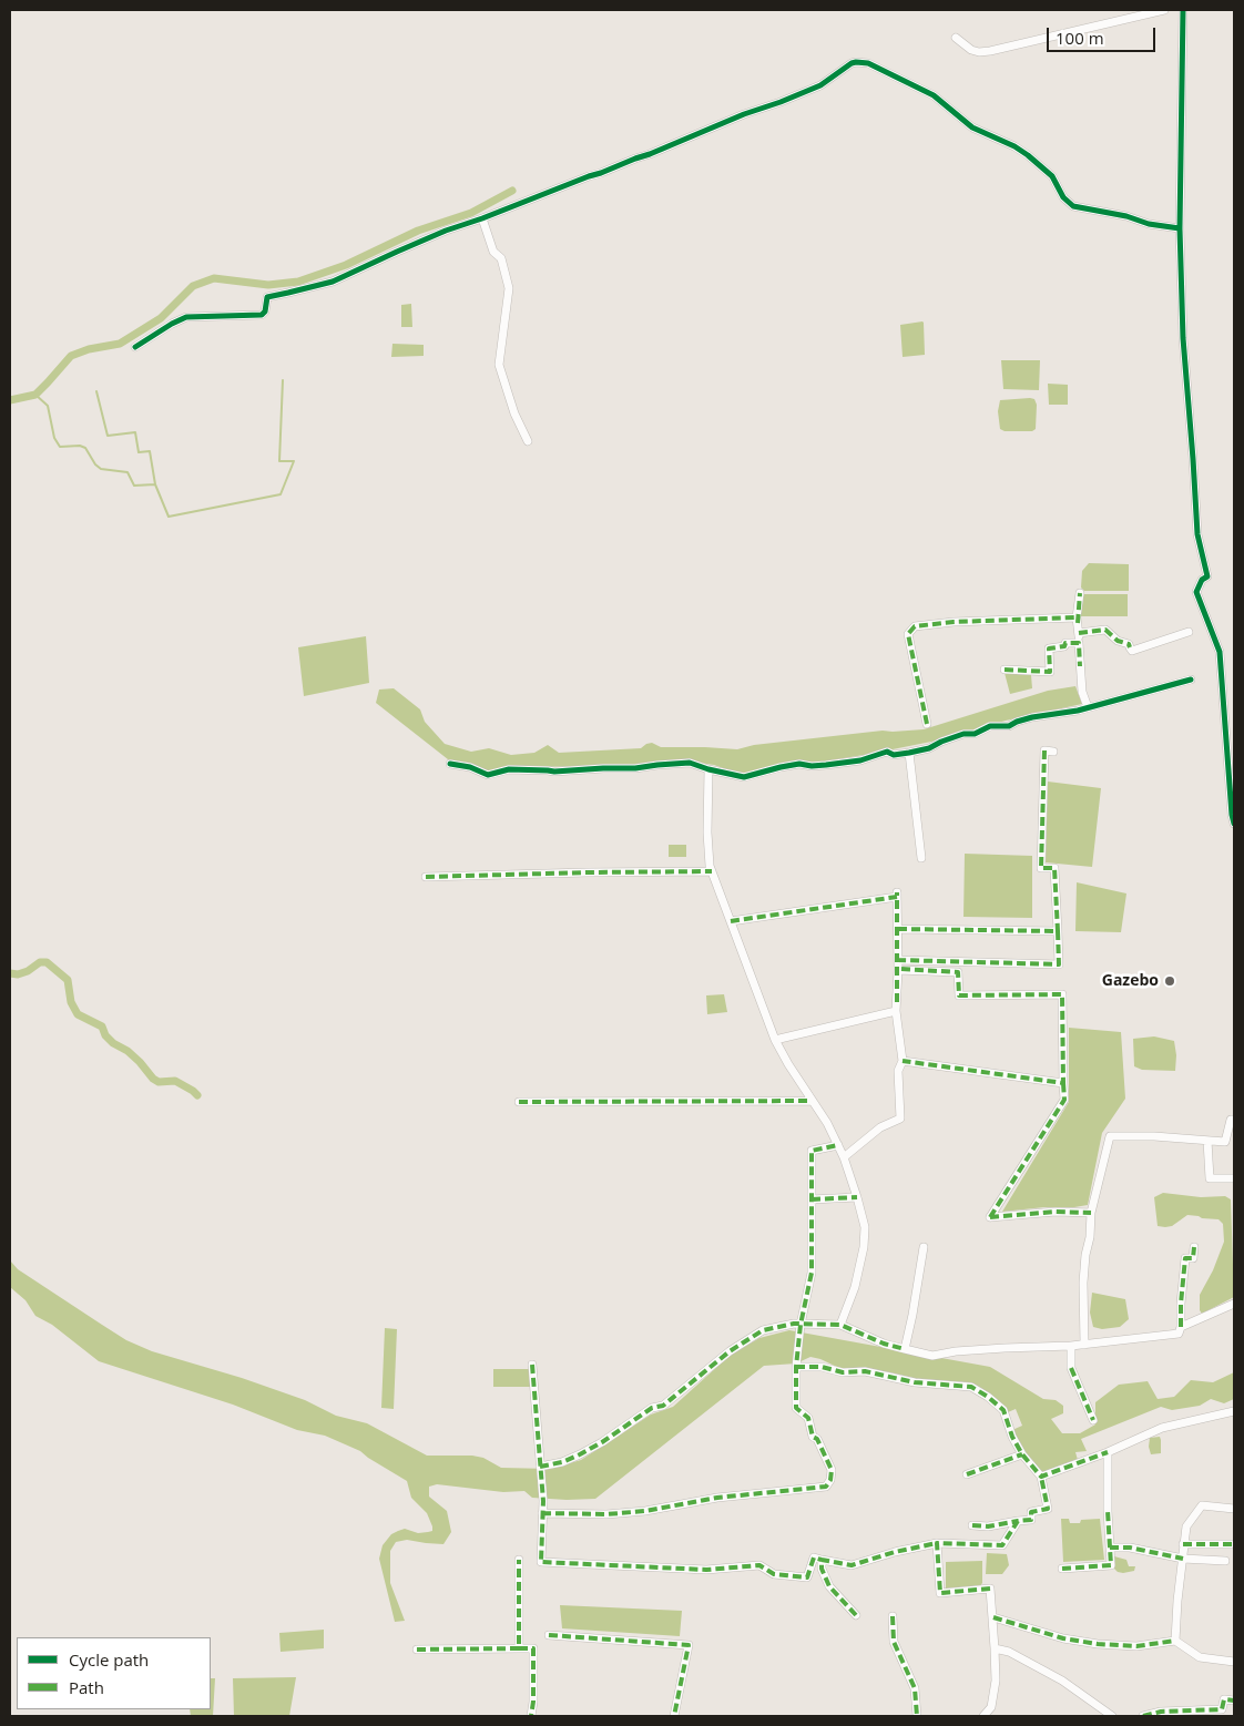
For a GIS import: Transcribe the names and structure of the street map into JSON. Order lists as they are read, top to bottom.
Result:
{
  "places": ["Gazebo"],
  "legend": ["Cycle path", "Path"],
  "scale_bar": "100 m"
}
